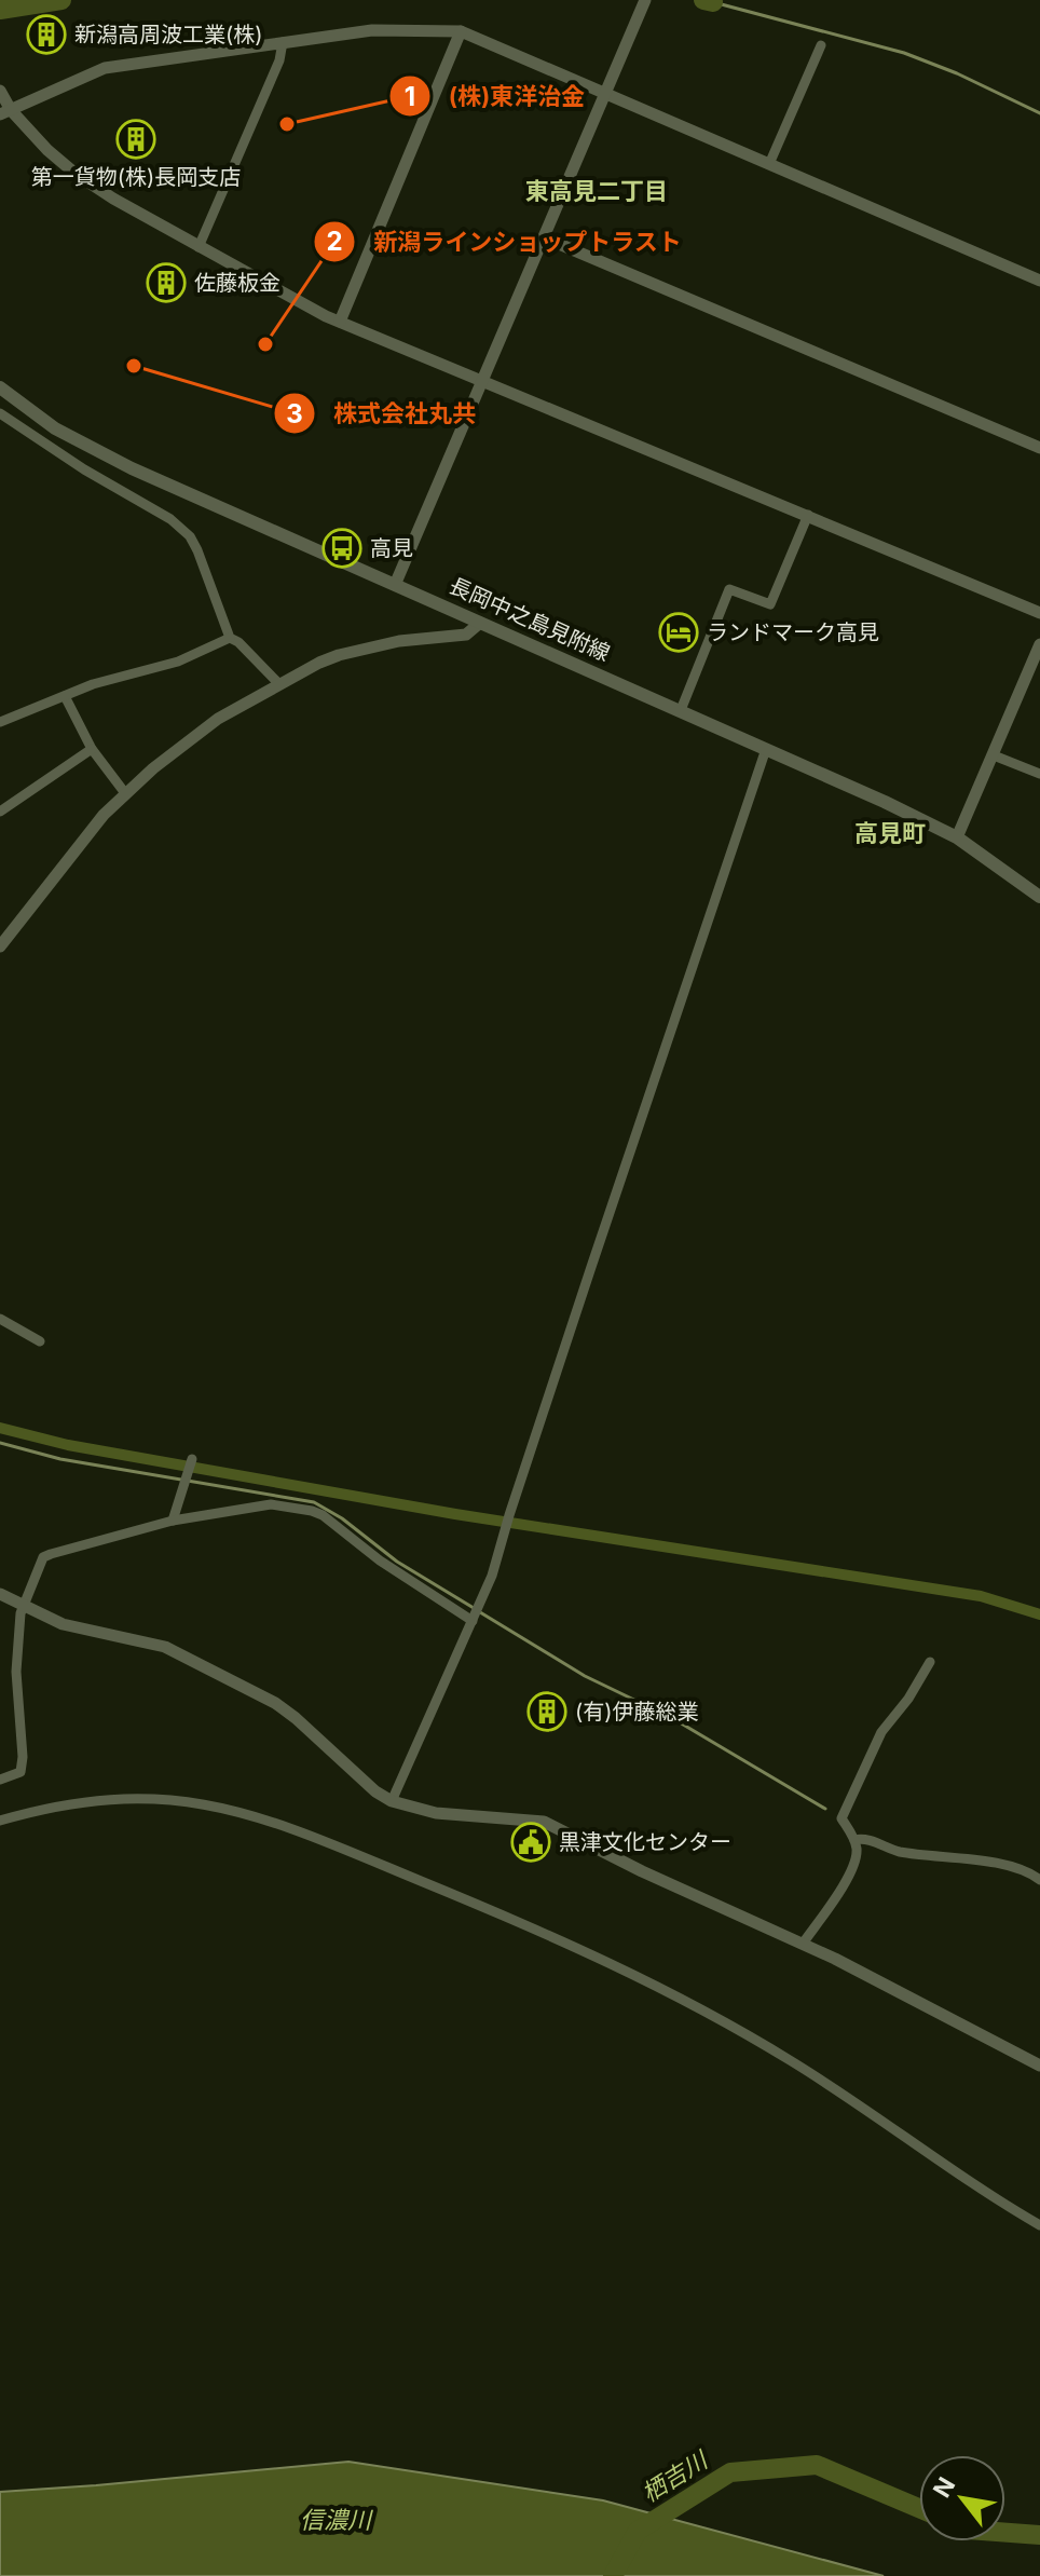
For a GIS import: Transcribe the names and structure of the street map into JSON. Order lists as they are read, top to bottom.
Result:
{
  "streets": {
    "main road": ["長岡中之島見附線"]
  },
  "districts": ["東高見二丁目", "高見町"],
  "water": ["栖吉川", "信濃川"],
  "places": {
    "building": [
      "新潟高周波工業(株)",
      "第一貨物(株)長岡支店",
      "佐藤板金",
      "(有)伊藤総業"
    ],
    "other": ["(株)東洋治金", "新潟ラインショップトラスト", "株式会社丸共"],
    "bus stop": ["高見"],
    "hotel": ["ランドマーク高見"],
    "public building": ["黒津文化センター"]
  },
  "north": "top left"
}
